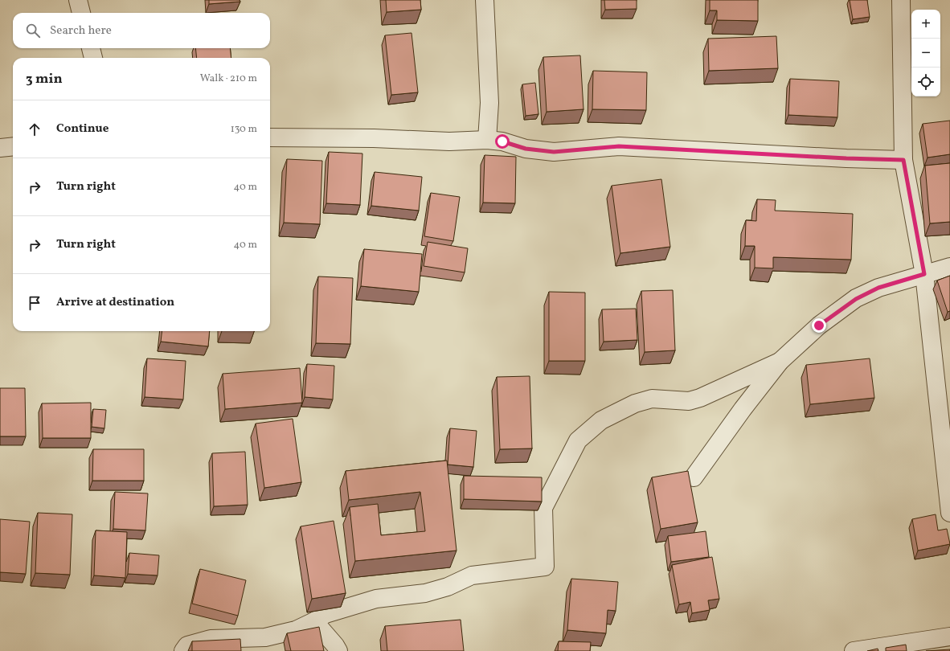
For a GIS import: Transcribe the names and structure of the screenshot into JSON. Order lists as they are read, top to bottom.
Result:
{
  "page": {
    "map_buttons": ["+", "−"],
    "search": "Search here",
    "heading": ["3 min", "Walk · 210 m"],
    "list": [
      ["Continue", "130 m"],
      ["Turn right", "40 m"],
      ["Turn right", "40 m"],
      "Arrive at destination"
    ]
  }
}
